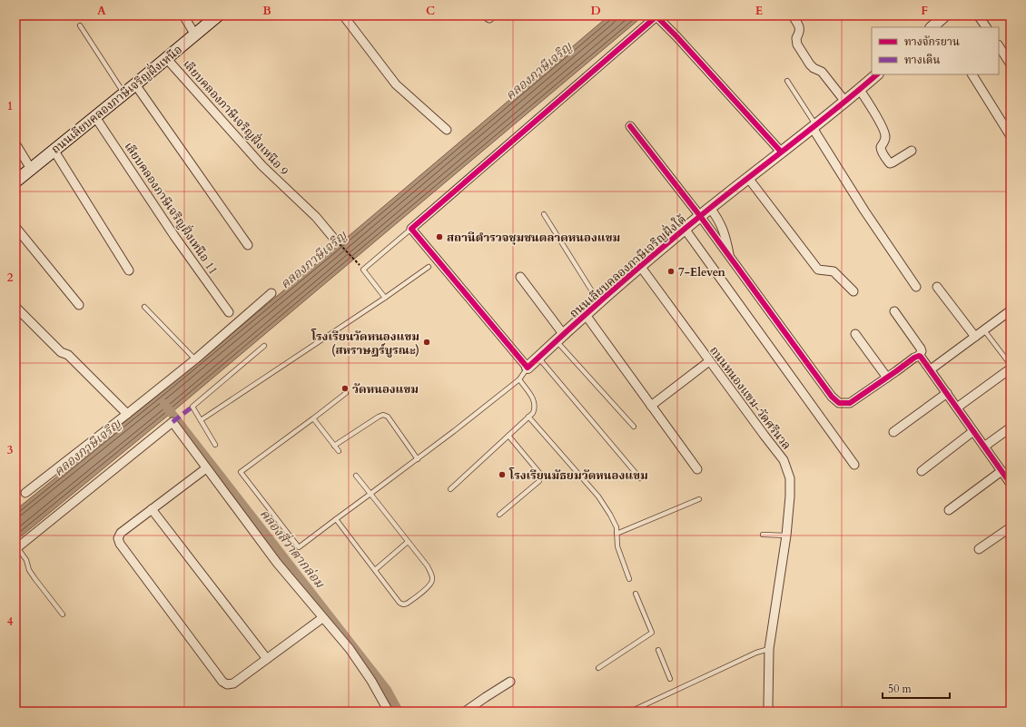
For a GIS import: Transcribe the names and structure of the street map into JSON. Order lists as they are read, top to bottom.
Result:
{
  "streets": {
    "main road": ["ถนนเลียบคลองภาษีเจริญฝั่งเหนือ"],
    "street": [
      "เลียบคลองภาษีเจริญฝั่งเหนือ 9",
      "เลียบคลองภาษีเจริญฝั่งเหนือ 11",
      "ถนนเลียบคลองภาษีเจริญฝั่งใต้",
      "ถนนหนองแขม-วัดศรีนวล"
    ]
  },
  "crossings": [
    ["ถนนเลียบคลองภาษีเจริญฝั่งเหนือ", "เลียบคลองภาษีเจริญฝั่งเหนือ 9"],
    ["ถนนเลียบคลองภาษีเจริญฝั่งเหนือ", "เลียบคลองภาษีเจริญฝั่งเหนือ 11"],
    ["ถนนเลียบคลองภาษีเจริญฝั่งใต้", "ถนนหนองแขม-วัดศรีนวล"]
  ],
  "water": ["คลองภาษีเจริญ", "คลองสี่วาตากล่อม"],
  "places": [
    "สถานีตำรวจชุมชนตลาดหนองแขม",
    "7-Eleven",
    "โรงเรียนวัดหนองแขม (สหราษฎร์บูรณะ)",
    "วัดหนองแขม",
    "โรงเรียนมัธยมวัดหนองแขม"
  ],
  "legend": ["ทางจักรยาน", "ทางเดิน"],
  "scale_bar": "50 m",
  "grid": {
    "columns": [
      "A",
      "B",
      "C",
      "D",
      "E",
      "F"
    ],
    "rows": [
      "1",
      "2",
      "3",
      "4"
    ]
  }
}
